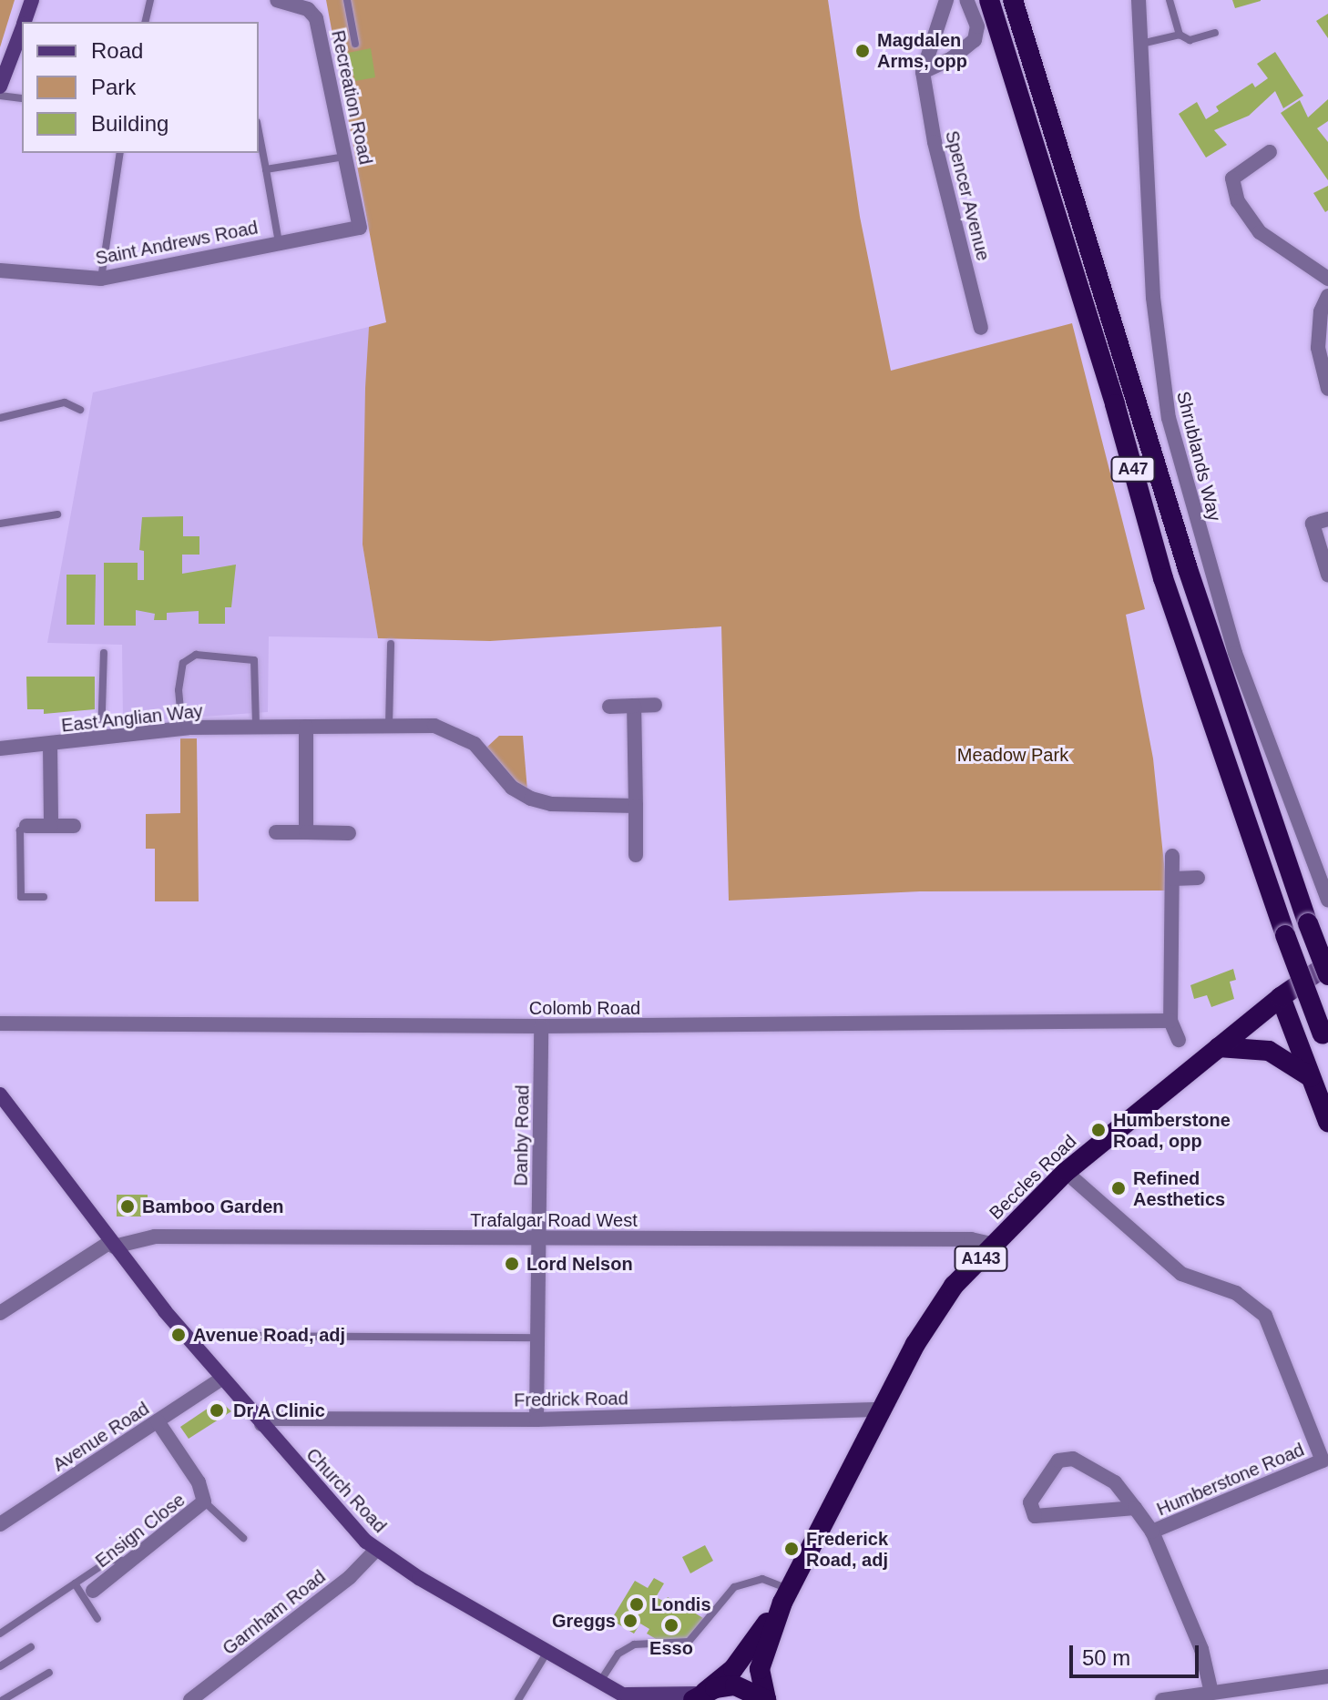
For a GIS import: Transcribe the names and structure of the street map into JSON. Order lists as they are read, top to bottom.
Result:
{
  "streets": {
    "highway": ["A47", "Beccles Road", "A143"],
    "main road": ["Church Road"],
    "street": [
      "Recreation Road",
      "Spencer Avenue",
      "Saint Andrews Road",
      "Shrublands Way",
      "East Anglian Way",
      "Colomb Road",
      "Danby Road",
      "Trafalgar Road West",
      "Fredrick Road",
      "Avenue Road",
      "Humberstone Road",
      "Ensign Close",
      "Garnham Road"
    ]
  },
  "crossings": [
    ["Recreation Road", "Saint Andrews Road"],
    ["Colomb Road", "Danby Road"],
    ["Danby Road", "Trafalgar Road West"],
    ["Danby Road", "Fredrick Road"],
    ["Beccles Road", "Trafalgar Road West"],
    ["Beccles Road", "Fredrick Road"],
    ["Beccles Road", "Humberstone Road"],
    ["Trafalgar Road West", "Church Road"],
    ["Fredrick Road", "Church Road"],
    ["Avenue Road", "Church Road"],
    ["Avenue Road", "Ensign Close"],
    ["Church Road", "Garnham Road"]
  ],
  "parks": ["Meadow Park"],
  "places": [
    "Magdalen Arms, opp",
    "Humberstone Road, opp",
    "Refined Aesthetics",
    "Bamboo Garden",
    "Lord Nelson",
    "Avenue Road, adj",
    "Dr A Clinic",
    "Frederick Road, adj",
    "Londis",
    "Greggs",
    "Esso"
  ],
  "legend": ["Road", "Park", "Building"],
  "scale_bar": "50 m"
}
